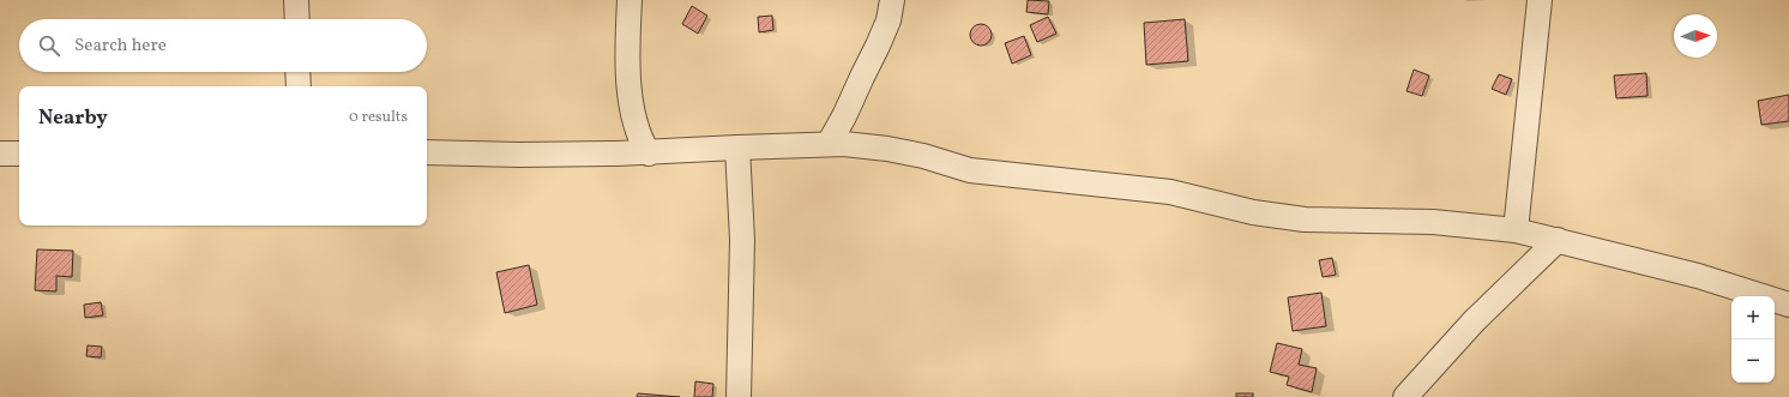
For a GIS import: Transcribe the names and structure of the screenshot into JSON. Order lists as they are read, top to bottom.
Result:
{
  "north": "right",
  "page": {
    "search": "Search here",
    "heading": ["Nearby", "0 results"],
    "map_buttons": ["+", "−"]
  }
}
